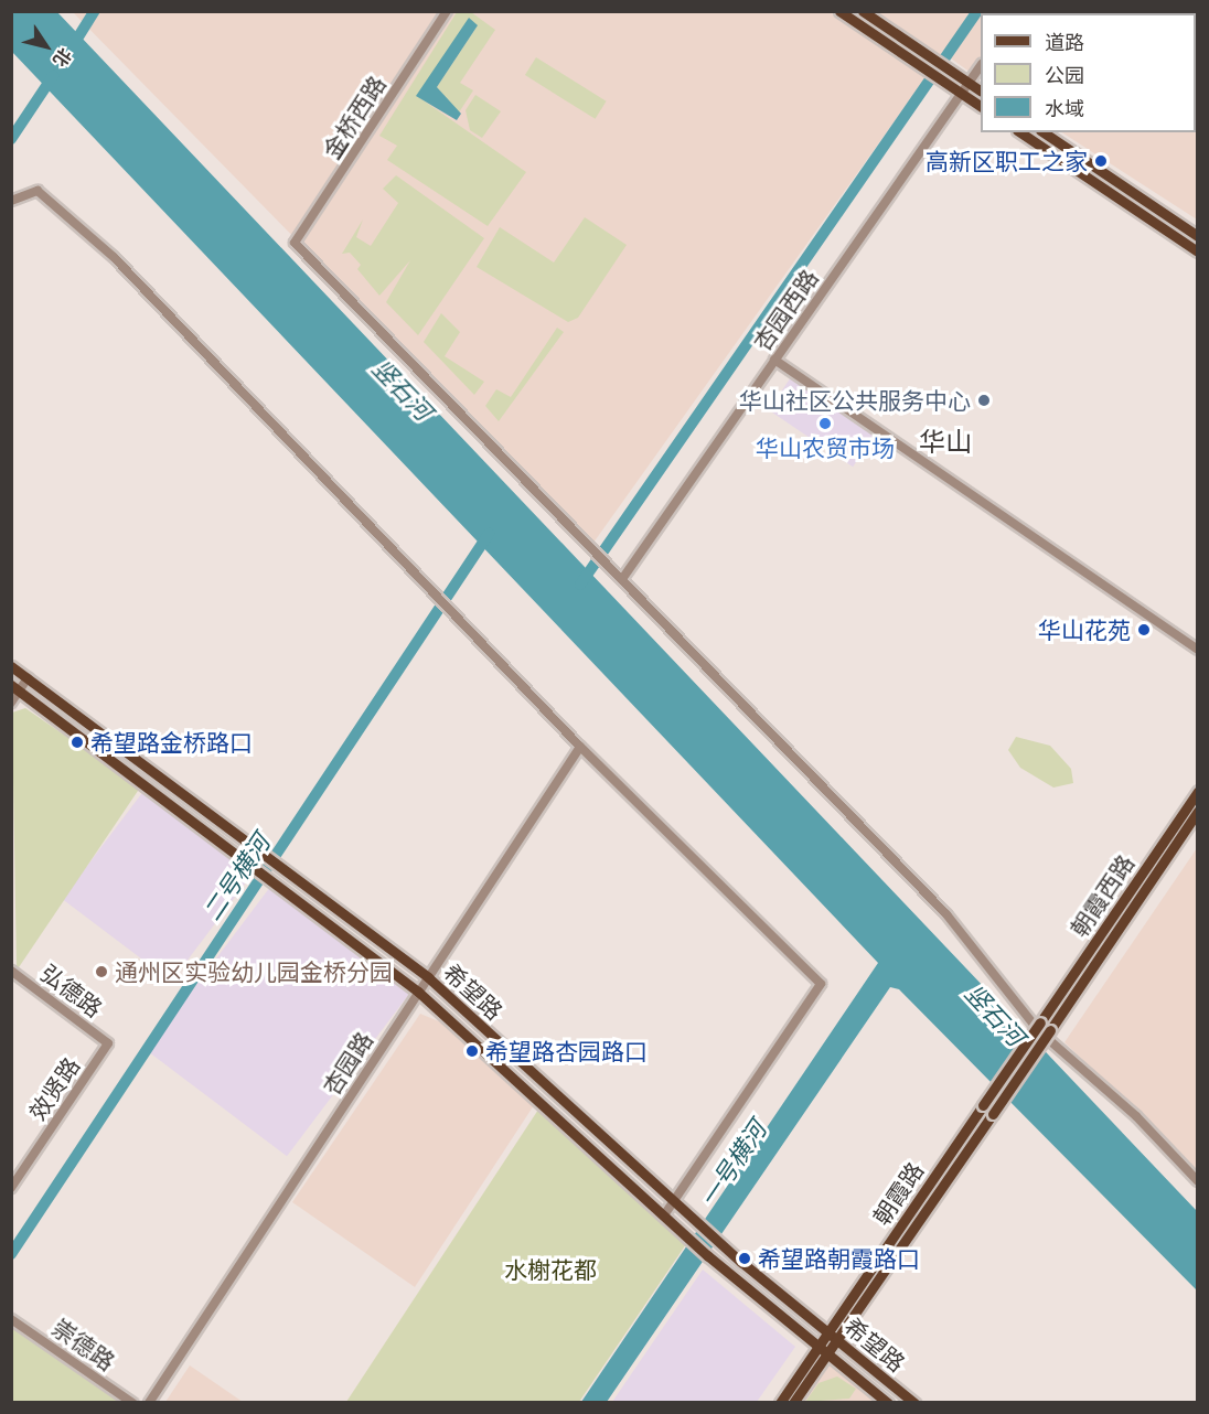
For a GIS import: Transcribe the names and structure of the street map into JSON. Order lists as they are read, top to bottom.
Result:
{
  "streets": {
    "main road": ["朝霞西路", "希望路", "朝霞路"],
    "street": [
      "金桥西路",
      "杏园西路",
      "弘德路",
      "杏园路",
      "效贤路",
      "崇德路"
    ]
  },
  "crossings": [
    ["金桥西路", "杏园西路"],
    ["朝霞西路", "朝霞路"],
    ["弘德路", "效贤路"],
    ["希望路", "杏园路"],
    ["希望路", "朝霞路"]
  ],
  "districts": ["华山"],
  "water": ["竖石河", "二号横河", "一号横河"],
  "parks": ["水榭花都"],
  "places": [
    "高新区职工之家",
    "华山社区公共服务中心",
    "华山农贸市场",
    "华山花苑",
    "希望路金桥路口",
    "通州区实验幼儿园金桥分园",
    "希望路杏园路口",
    "希望路朝霞路口"
  ],
  "legend": ["道路", "公园", "水域"],
  "north": "bottom right"
}
